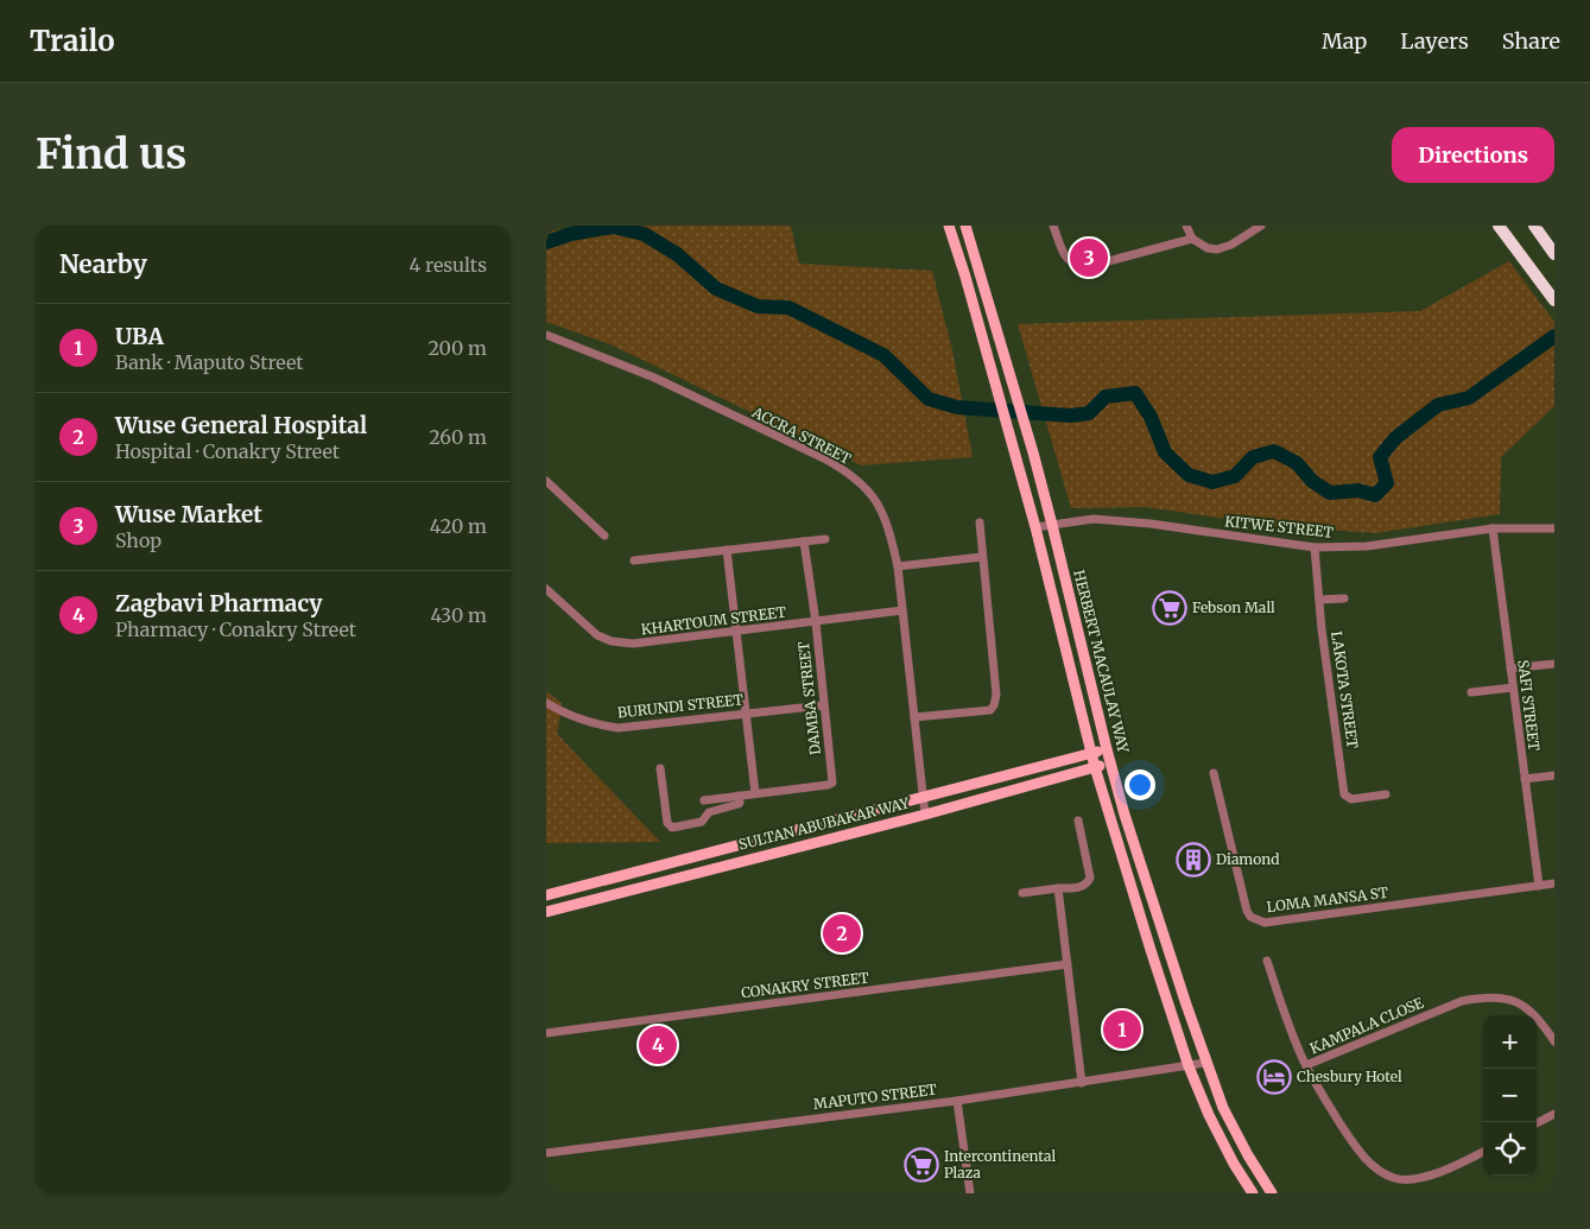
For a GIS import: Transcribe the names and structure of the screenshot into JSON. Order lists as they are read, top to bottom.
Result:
{
  "streets": {
    "main road": ["HERBERT MACAULAY WAY", "SULTAN ABUBAKAR WAY"],
    "street": [
      "ACCRA STREET",
      "KITWE STREET",
      "KHARTOUM STREET",
      "LAKOTA STREET",
      "DAMBA STREET",
      "SAFI STREET",
      "BURUNDI STREET",
      "LOMA MANSA ST",
      "CONAKRY STREET",
      "KAMPALA CLOSE",
      "MAPUTO STREET"
    ]
  },
  "crossings": [
    ["ACCRA STREET", "KHARTOUM STREET"],
    ["ACCRA STREET", "SULTAN ABUBAKAR WAY"],
    ["KITWE STREET", "HERBERT MACAULAY WAY"],
    ["KITWE STREET", "LAKOTA STREET"],
    ["KITWE STREET", "SAFI STREET"],
    ["KHARTOUM STREET", "DAMBA STREET"],
    ["HERBERT MACAULAY WAY", "SULTAN ABUBAKAR WAY"],
    ["HERBERT MACAULAY WAY", "MAPUTO STREET"],
    ["DAMBA STREET", "BURUNDI STREET"],
    ["SAFI STREET", "LOMA MANSA ST"]
  ],
  "places": {
    "supermarket": ["Febson Mall", "Intercontinental Plaza"],
    "building": ["Diamond"],
    "hotel": ["Chesbury Hotel"]
  },
  "page": {
    "header": "Trailo",
    "nav": ["Map", "Layers", "Share"],
    "buttons": "Directions",
    "title": "Find us",
    "heading": ["Nearby", "4 results"],
    "pins": [
      "3",
      "2",
      "1",
      "4"
    ],
    "list": [
      {
        "mark": "1",
        "name": "UBA",
        "note": "Bank · Maputo Street",
        "value": "200 m"
      },
      {
        "mark": "2",
        "name": "Wuse General Hospital",
        "note": "Hospital · Conakry Street",
        "value": "260 m"
      },
      {
        "mark": "3",
        "name": "Wuse Market",
        "note": "Shop",
        "value": "420 m"
      },
      {
        "mark": "4",
        "name": "Zagbavi Pharmacy",
        "note": "Pharmacy · Conakry Street",
        "value": "430 m"
      }
    ],
    "map_buttons": ["+", "−"]
  }
}
